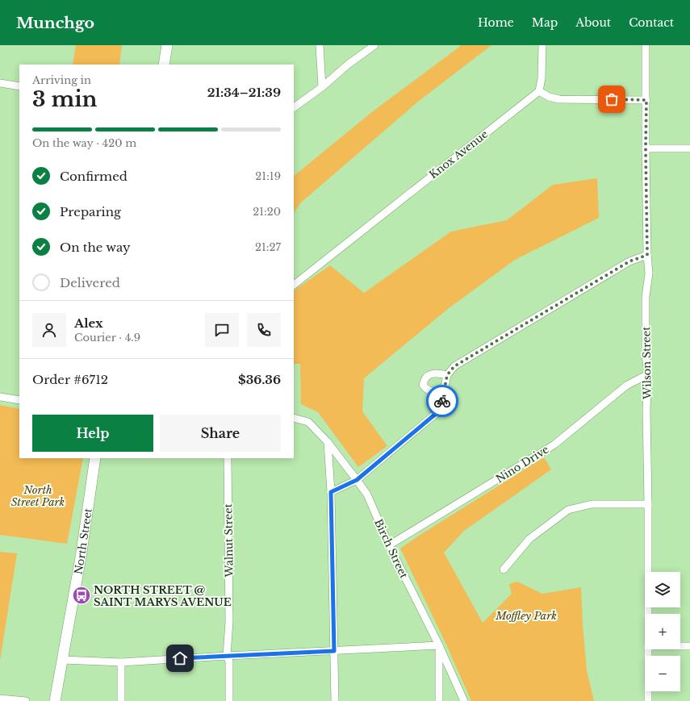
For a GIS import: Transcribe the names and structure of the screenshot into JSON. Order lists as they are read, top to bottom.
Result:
{
  "streets": {
    "main road": ["North Street"],
    "street": [
      "Knox Avenue",
      "Wilson Street",
      "Nino Drive",
      "Walnut Street",
      "Birch Street"
    ]
  },
  "crossings": [
    ["Wilson Street", "Nino Drive"],
    ["Nino Drive", "Birch Street"]
  ],
  "parks": ["North Street Park", "Moffley Park"],
  "places": {
    "bus stop": ["NORTH STREET @ SAINT MARYS AVENUE"]
  },
  "page": {
    "header": "Munchgo",
    "nav": [
      "Home",
      "Map",
      "About",
      "Contact"
    ],
    "heading": ["3 min", "Arriving in", "21:34–21:39"],
    "panel": [
      "Alex",
      "Courier · 4.9",
      "Order #6712",
      "$36.36"
    ],
    "bar": "On the way · 420 m",
    "list": [
      ["Confirmed", "21:19"],
      ["Preparing", "21:20"],
      ["On the way", "21:27"],
      "Delivered"
    ],
    "buttons": ["Help", "Share"],
    "map_buttons": ["+", "−"]
  }
}
